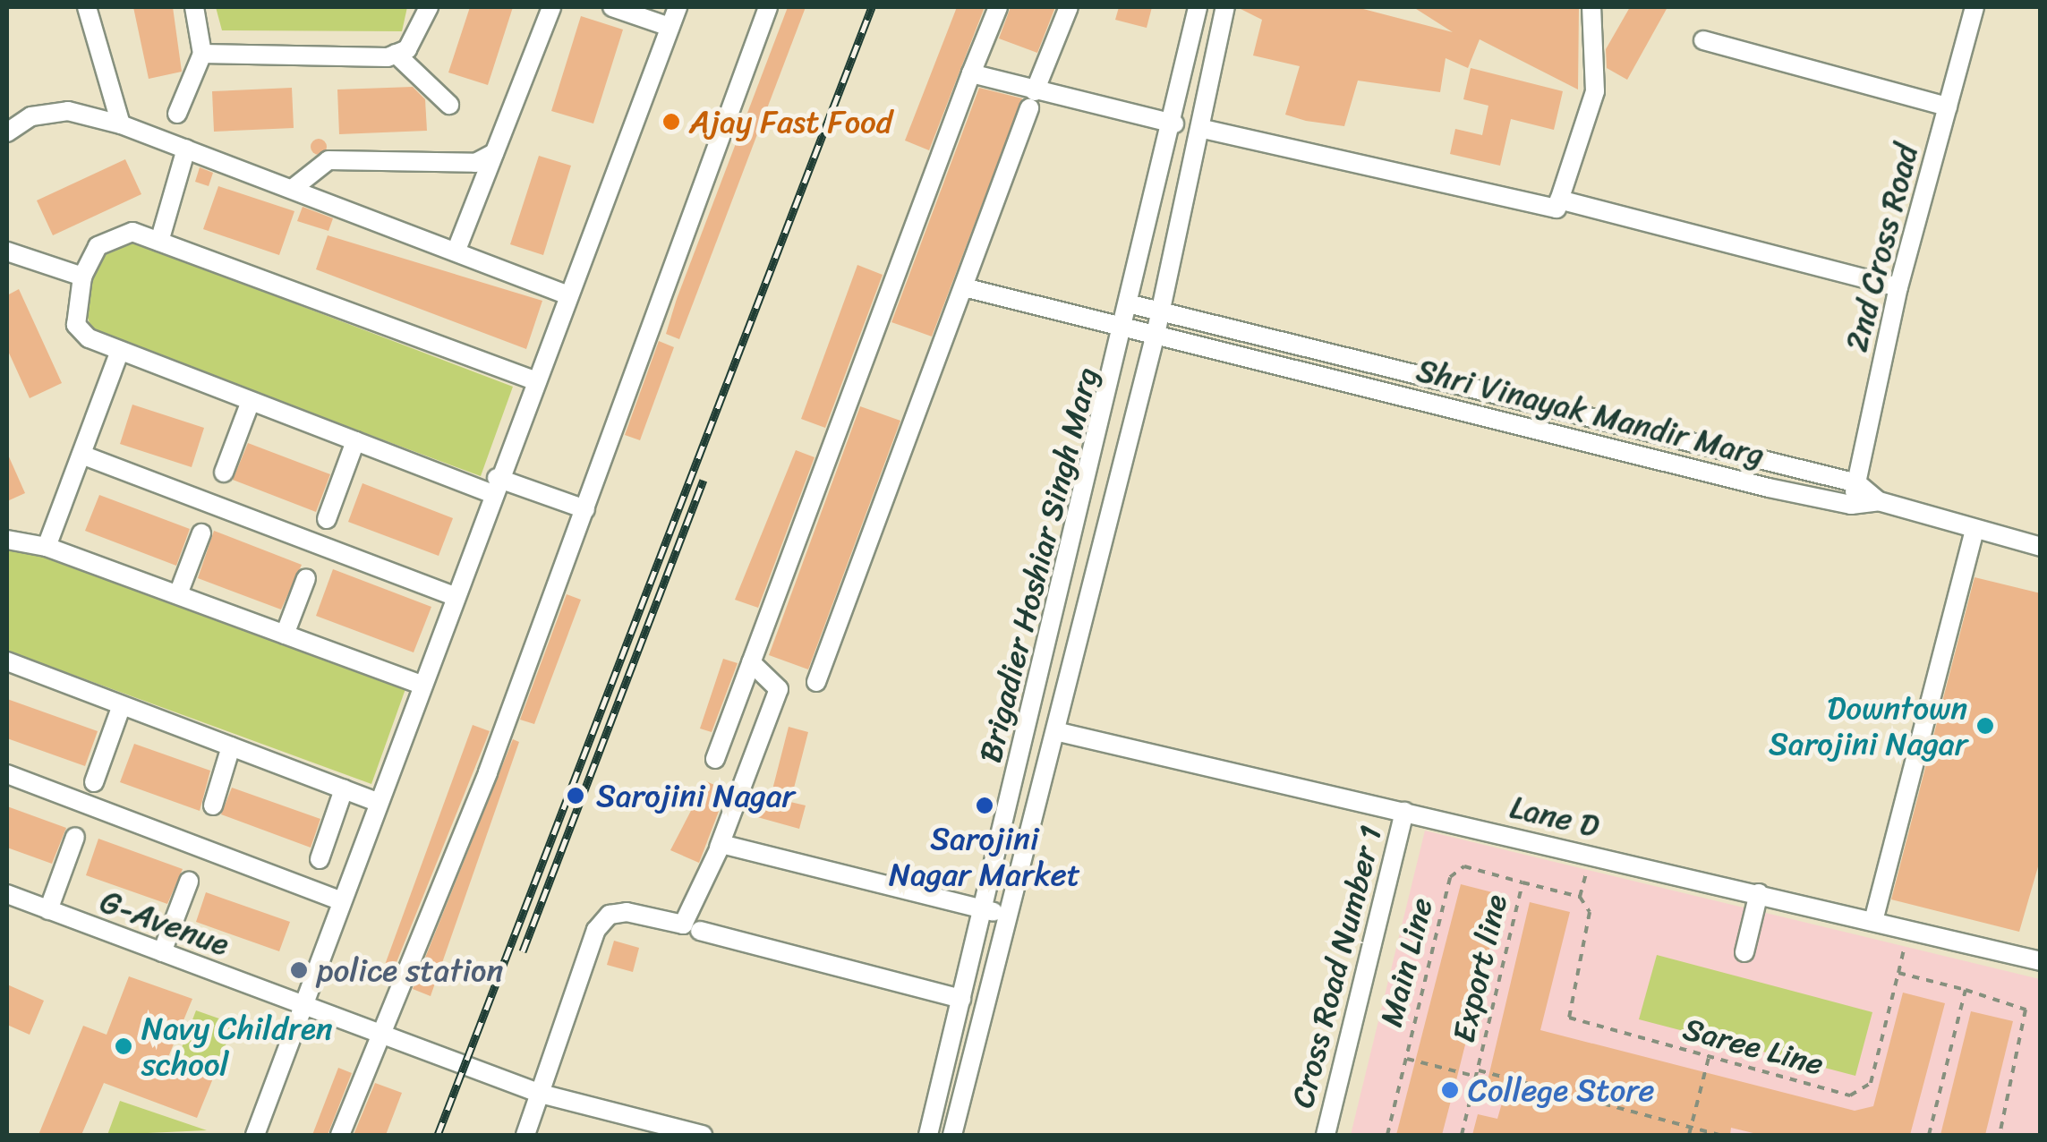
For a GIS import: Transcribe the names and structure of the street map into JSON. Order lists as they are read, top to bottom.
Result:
{
  "streets": {
    "street": [
      "2nd Cross Road",
      "Shri Vinayak Mandir Marg",
      "Brigadier Hoshiar Singh Marg",
      "Lane D",
      "G-Avenue",
      "Cross Road Number 1"
    ],
    "path": ["Main Line", "Export line", "Saree Line"]
  },
  "crossings": [
    ["2nd Cross Road", "Shri Vinayak Mandir Marg"],
    ["Shri Vinayak Mandir Marg", "Brigadier Hoshiar Singh Marg"],
    ["Lane D", "Cross Road Number 1"],
    ["Main Line", "Export line"],
    ["Export line", "Saree Line"]
  ],
  "places": [
    "Ajay Fast Food",
    "Downtown Sarojini Nagar",
    "Sarojini Nagar",
    "Sarojini Nagar Market",
    "police station",
    "Navy Children school",
    "College Store"
  ]
}
